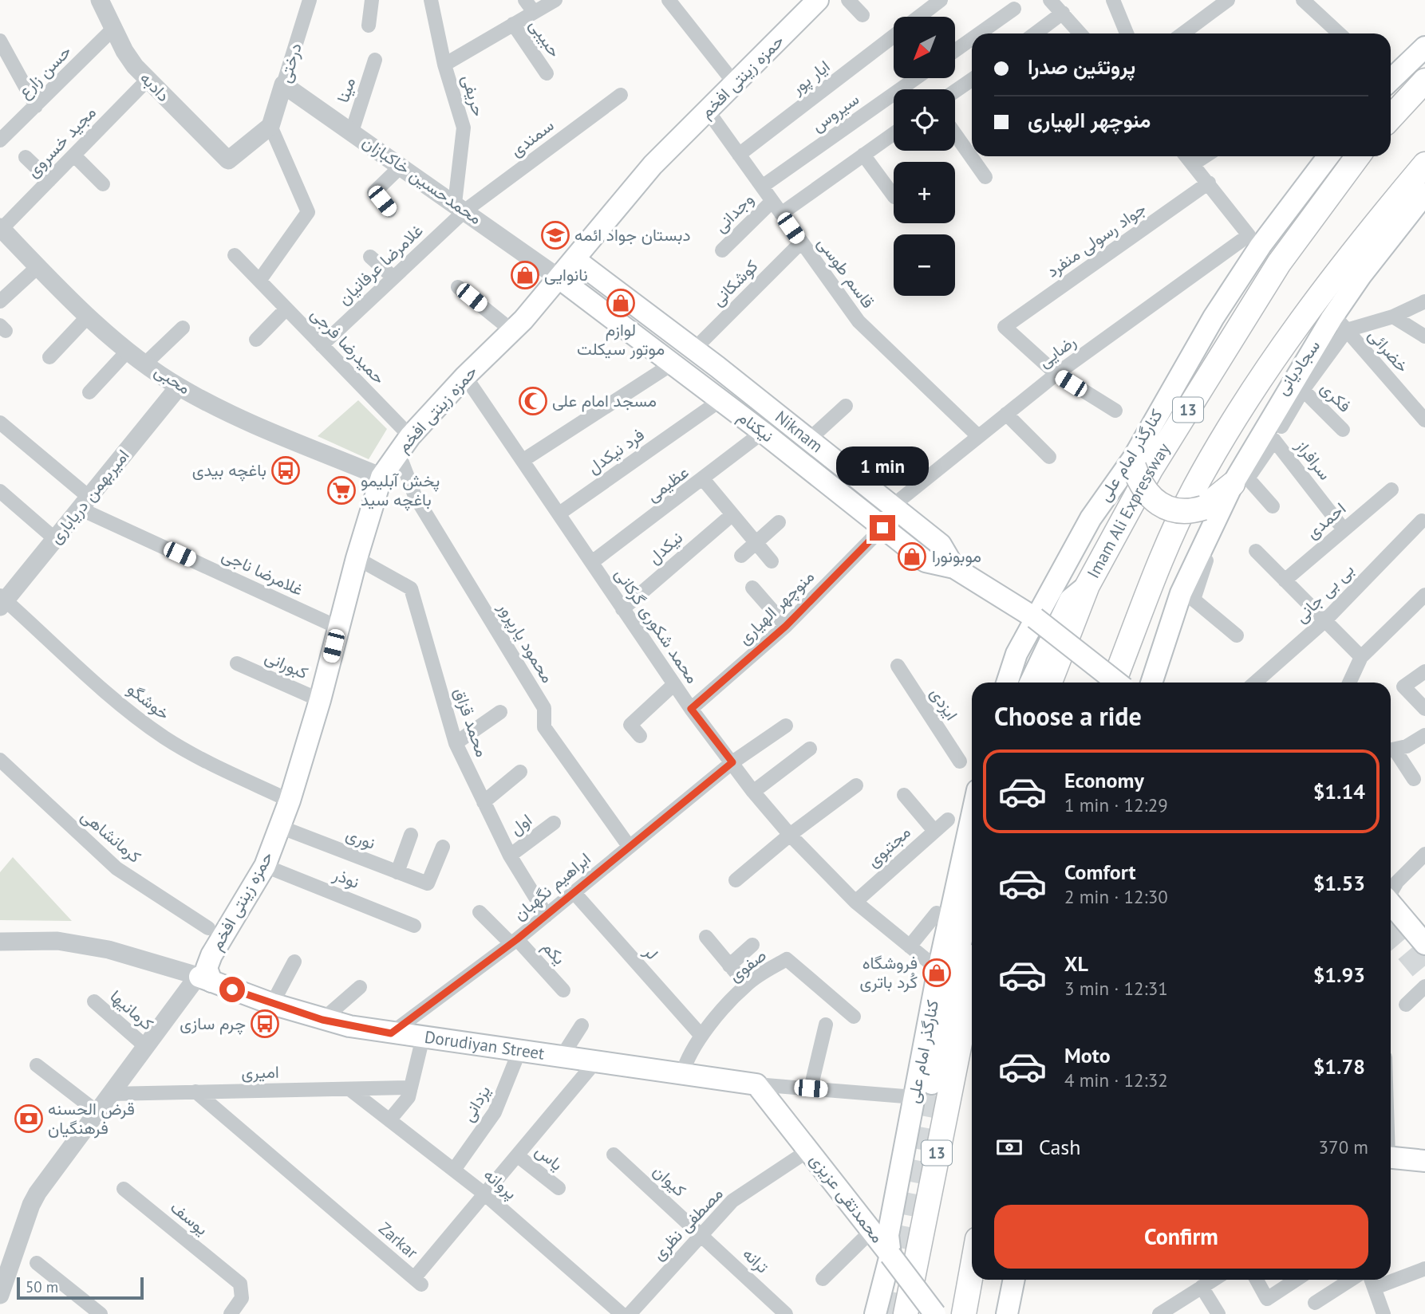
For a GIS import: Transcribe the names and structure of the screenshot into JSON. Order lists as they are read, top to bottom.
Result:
{
  "streets": {
    "highway": ["13", "Imam Ali Expressway"],
    "main road": [
      "حمزه زینتی افخم",
      "نیکنام",
      "Niknam",
      "کنارگذر امام علی",
      "Dorudiyan Street",
      "محمدتقی عزیزی"
    ],
    "street": [
      "حبیبی",
      "درختی",
      "حسن زارع",
      "ایار پور",
      "دادبه",
      "مینا",
      "حریفی",
      "سیروس",
      "سمندی",
      "مجید خسروی",
      "محمدحسین خاکبازان",
      "وجدانی",
      "جواد رسولی منفرد",
      "غلامرضا عرفانیان",
      "قاسم طوسی",
      "کوشکانی",
      "حمیدرضا فرجی",
      "خضرائی",
      "رضایی",
      "سجادیانی",
      "محبی",
      "فکری",
      "فرد نیکدل",
      "سرافراز",
      "عظیمی",
      "امیربهمن دریاباری",
      "احمدی",
      "نیکدل",
      "غلامرضا ناجی",
      "بی بی جانی",
      "منوچهر الهیاری",
      "محمد شکوری گرکانی",
      "محمود یارپرور",
      "کبورانی",
      "خوشگو",
      "ایزدی",
      "محمد قزاق",
      "اول",
      "کرمانشاهی",
      "نوری",
      "مجتبوی",
      "نوذر",
      "ابراهیم نگهبان",
      "یکم",
      "لر",
      "صفوی",
      "کرمانیها",
      "امیری",
      "یزدانی",
      "یاس",
      "کیوان",
      "پروانه",
      "یوسف",
      "مصطفی نظری",
      "Zarkar",
      "ترانه"
    ]
  },
  "crossings": [
    ["درختی", "دادبه"],
    ["درختی", "محمدحسین خاکبازان"],
    ["حسن زارع", "دادبه"],
    ["حمزه زینتی افخم", "محمدحسین خاکبازان"],
    ["حمزه زینتی افخم", "قاسم طوسی"],
    ["حمزه زینتی افخم", "حمیدرضا فرجی"],
    ["حمزه زینتی افخم", "محبی"],
    ["حمزه زینتی افخم", "نیکنام"],
    ["حمزه زینتی افخم", "Niknam"],
    ["حمزه زینتی افخم", "غلامرضا ناجی"],
    ["حمزه زینتی افخم", "محمد شکوری گرکانی"],
    ["حمزه زینتی افخم", "محمود یارپرور"],
    ["حمزه زینتی افخم", "کبورانی"],
    ["حمزه زینتی افخم", "خوشگو"],
    ["حمزه زینتی افخم", "محمد قزاق"],
    ["حمزه زینتی افخم", "نوری"],
    ["حمزه زینتی افخم", "نوذر"],
    ["حمزه زینتی افخم", "Dorudiyan Street"],
    ["ایار پور", "قاسم طوسی"],
    ["دادبه", "مجید خسروی"],
    ["مینا", "محمدحسین خاکبازان"],
    ["حریفی", "سمندی"],
    ["حریفی", "محمدحسین خاکبازان"],
    ["حریفی", "غلامرضا عرفانیان"],
    ["سیروس", "قاسم طوسی"],
    ["سمندی", "محمدحسین خاکبازان"],
    ["سمندی", "غلامرضا عرفانیان"],
    ["مجید خسروی", "محبی"],
    ["محمدحسین خاکبازان", "غلامرضا عرفانیان"],
    ["محمدحسین خاکبازان", "نیکنام"],
    ["وجدانی", "قاسم طوسی"],
    ["جواد رسولی منفرد", "رضایی"],
    ["غلامرضا عرفانیان", "حمیدرضا فرجی"],
    ["قاسم طوسی", "کوشکانی"],
    ["قاسم طوسی", "رضایی"],
    ["کوشکانی", "Niknam"],
    ["حمیدرضا فرجی", "محمود یارپرور"],
    ["خضرائی", "سجادیانی"],
    ["رضایی", "Niknam"],
    ["رضایی", "کنارگذر امام علی"],
    ["سجادیانی", "فکری"],
    ["محبی", "امیربهمن دریاباری"],
    ["نیکنام", "Niknam"],
    ["نیکنام", "فرد نیکدل"],
    ["نیکنام", "عظیمی"],
    ["نیکنام", "منوچهر الهیاری"],
    ["Niknam", "کنارگذر امام علی"],
    ["فرد نیکدل", "محمد شکوری گرکانی"],
    ["کنارگذر امام علی", "محمد شکوری گرکانی"],
    ["کنارگذر امام علی", "Dorudiyan Street"],
    ["کنارگذر امام علی", "محمدتقی عزیزی"],
    ["سرافراز", "احمدی"],
    ["عظیمی", "محمد شکوری گرکانی"],
    ["امیربهمن دریاباری", "غلامرضا ناجی"],
    ["امیربهمن دریاباری", "خوشگو"],
    ["نیکدل", "محمد شکوری گرکانی"],
    ["منوچهر الهیاری", "محمد شکوری گرکانی"],
    ["محمد شکوری گرکانی", "مجتبوی"],
    ["محمد شکوری گرکانی", "ابراهیم نگهبان"],
    ["محمود یارپرور", "ابراهیم نگهبان"],
    ["محمد قزاق", "اول"],
    ["محمد قزاق", "ابراهیم نگهبان"],
    ["ابراهیم نگهبان", "یکم"],
    ["ابراهیم نگهبان", "لر"],
    ["ابراهیم نگهبان", "Dorudiyan Street"],
    ["لر", "صفوی"],
    ["صفوی", "Dorudiyan Street"],
    ["Dorudiyan Street", "یزدانی"],
    ["Dorudiyan Street", "محمدتقی عزیزی"],
    ["Dorudiyan Street", "Zarkar"],
    ["امیری", "پروانه"],
    ["امیری", "Zarkar"],
    ["یزدانی", "پروانه"],
    ["یاس", "Zarkar"],
    ["کیوان", "مصطفی نظری"],
    ["کیوان", "ترانه"],
    ["پروانه", "Zarkar"],
    ["محمدتقی عزیزی", "مصطفی نظری"],
    ["مصطفی نظری", "ترانه"]
  ],
  "places": {
    "school or university": ["دبستان جواد ائمه"],
    "shop": [
      "نانوایی",
      "لوازم موتور سیکلت",
      "موبونورا",
      "فروشگاه کُرد باتری"
    ],
    "mosque": ["مسجد امام علی"],
    "bus stop": ["باغچه بیدی", "چرم سازی"],
    "supermarket": ["پخش آبلیمو باغچه سید"],
    "bank": ["قرض الحسنه فرهنگیان"]
  },
  "scale_bar": "50 m",
  "north": "bottom left",
  "page": {
    "map_buttons": ["+", "−"],
    "banner": ["پروتئین صدرا", "منوچهر الهیاری"],
    "bubble": "1 min",
    "heading": "Choose a ride",
    "list": [
      {
        "name": "Economy",
        "note": "1 min · 12:29",
        "value": "$1.14"
      },
      {
        "name": "Comfort",
        "note": "2 min · 12:30",
        "value": "$1.53"
      },
      {
        "name": "XL",
        "note": "3 min · 12:31",
        "value": "$1.93"
      },
      {
        "name": "Moto",
        "note": "4 min · 12:32",
        "value": "$1.78"
      }
    ],
    "pay": ["Cash", "370 m"],
    "buttons": "Confirm",
    "scale": "50 m"
  }
}
